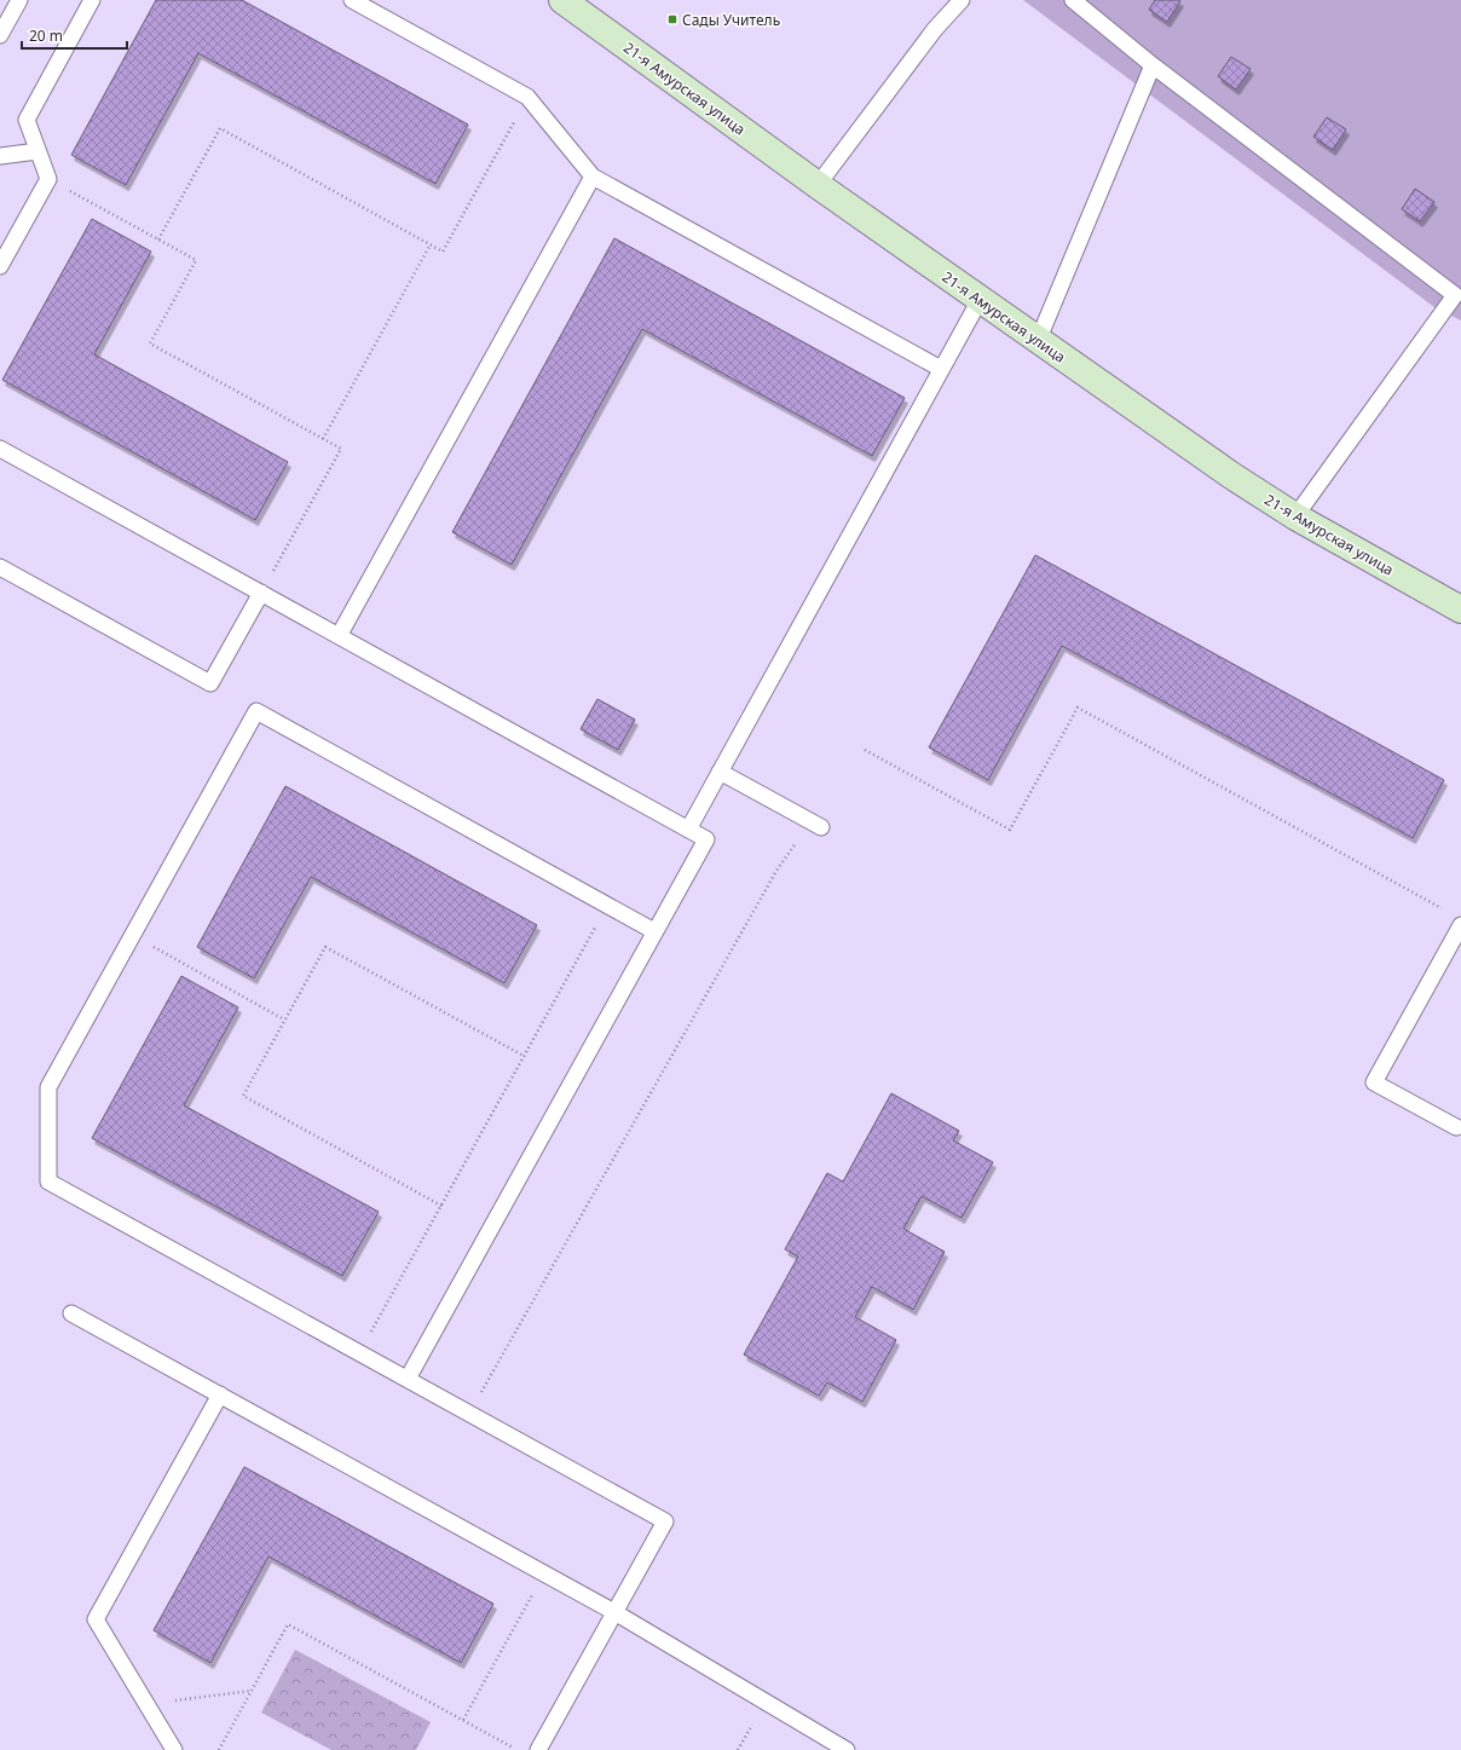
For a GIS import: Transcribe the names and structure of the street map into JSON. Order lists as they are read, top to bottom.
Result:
{
  "streets": {
    "main road": ["21-я Амурская улица"]
  },
  "places": {
    "transit": ["Сады Учитель"]
  },
  "scale_bar": "20 m"
}
